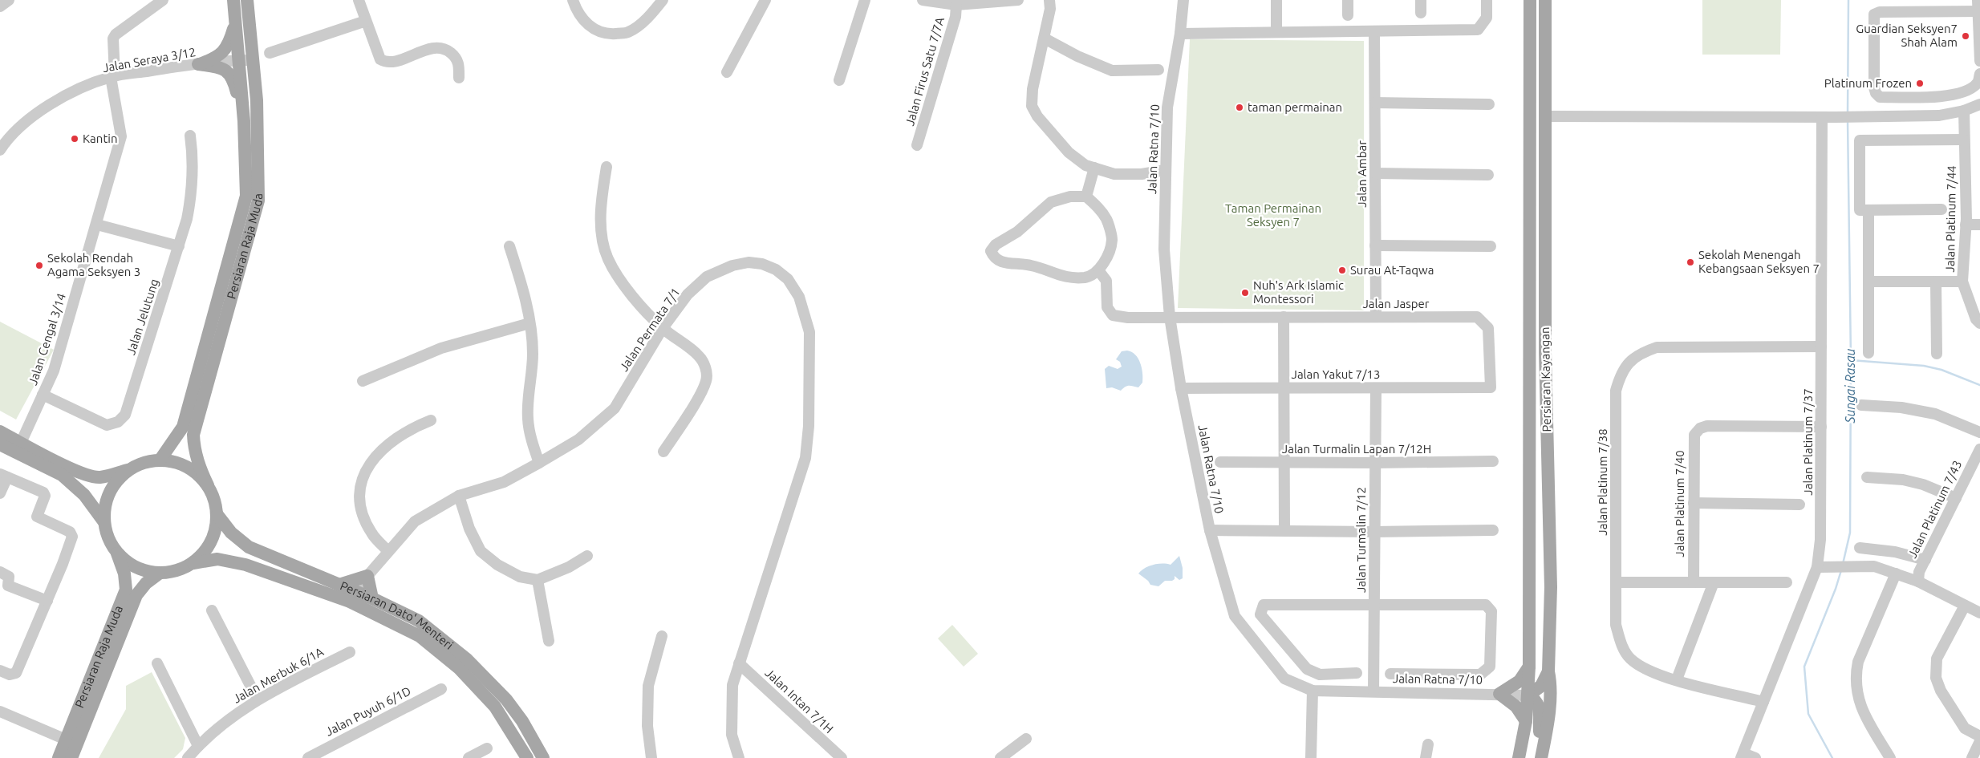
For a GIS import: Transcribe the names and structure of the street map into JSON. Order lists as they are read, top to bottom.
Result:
{
  "streets": {
    "main road": ["Persiaran Raja Muda", "Persiaran Kayangan", "Persiaran Dato' Menteri"],
    "street": [
      "Jalan Seraya 3/12",
      "Jalan Firus Satu 7/7A",
      "Jalan Ratna 7/10",
      "Jalan Ambar",
      "Jalan Platinum 7/44",
      "Jalan Jasper",
      "Jalan Jelutung",
      "Jalan Permata 7/1",
      "Jalan Cengal 3/14",
      "Jalan Yakut 7/13",
      "Jalan Platinum 7/37",
      "Jalan Turmalin Lapan 7/12H",
      "Jalan Platinum 7/38",
      "Jalan Platinum 7/40",
      "Jalan Platinum 7/43",
      "Jalan Turmalin 7/12",
      "Jalan Merbuk 6/1A",
      "Jalan Intan 7/1H",
      "Jalan Puyuh 6/1D"
    ]
  },
  "crossings": [
    ["Jalan Seraya 3/12", "Persiaran Raja Muda"],
    ["Jalan Seraya 3/12", "Jalan Cengal 3/14"],
    ["Jalan Ratna 7/10", "Jalan Jasper"],
    ["Jalan Ratna 7/10", "Jalan Yakut 7/13"],
    ["Jalan Ratna 7/10", "Persiaran Kayangan"],
    ["Jalan Ratna 7/10", "Jalan Turmalin 7/12"],
    ["Jalan Ambar", "Jalan Jasper"],
    ["Persiaran Raja Muda", "Persiaran Dato' Menteri"],
    ["Jalan Jasper", "Jalan Yakut 7/13"],
    ["Jalan Jelutung", "Jalan Cengal 3/14"],
    ["Jalan Permata 7/1", "Persiaran Dato' Menteri"],
    ["Jalan Permata 7/1", "Jalan Intan 7/1H"],
    ["Jalan Yakut 7/13", "Jalan Turmalin 7/12"],
    ["Jalan Platinum 7/37", "Jalan Platinum 7/38"],
    ["Jalan Platinum 7/37", "Jalan Platinum 7/40"],
    ["Jalan Turmalin Lapan 7/12H", "Jalan Turmalin 7/12"]
  ],
  "water": ["Sungai Rasau"],
  "parks": ["Taman Permainan Seksyen 7"],
  "places": [
    "Guardian Seksyen7 Shah Alam",
    "Platinum Frozen",
    "taman permainan",
    "Kantin",
    "Sekolah Menengah Kebangsaan Seksyen 7",
    "Sekolah Rendah Agama Seksyen 3",
    "Surau At-Taqwa",
    "Nuh's Ark Islamic Montessori"
  ]
}
